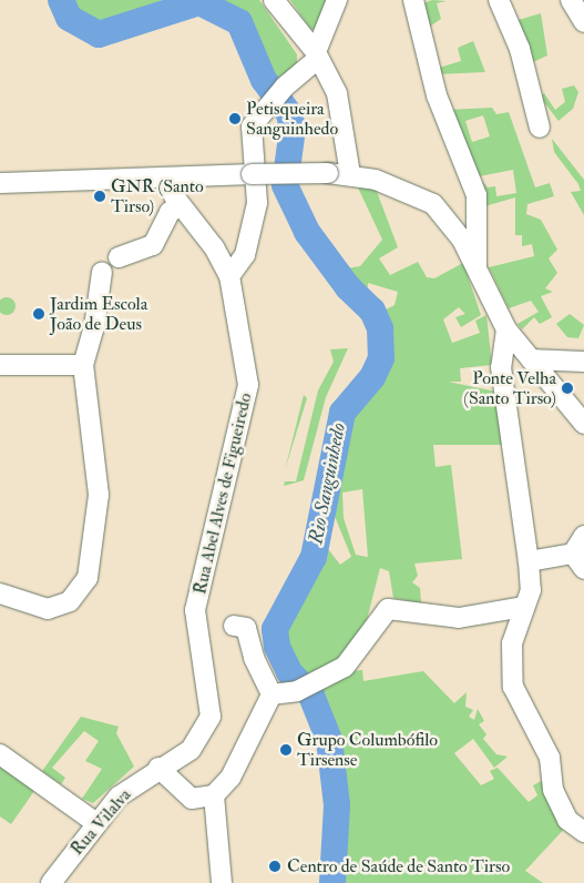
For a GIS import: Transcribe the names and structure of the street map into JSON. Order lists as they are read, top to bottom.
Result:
{
  "streets": {
    "street": ["Rua Abel Alves de Figueiredo", "Rua Vilalva"]
  },
  "crossings": [
    ["Rua Abel Alves de Figueiredo", "Rua Vilalva"]
  ],
  "water": ["Rio Sanguinhedo"],
  "places": [
    "Petisqueira Sanguinhedo",
    "GNR (Santo Tirso)",
    "Jardim Escola João de Deus",
    "Ponte Velha (Santo Tirso)",
    "Grupo Columbófilo Tirsense",
    "Centro de Saúde de Santo Tirso"
  ]
}
